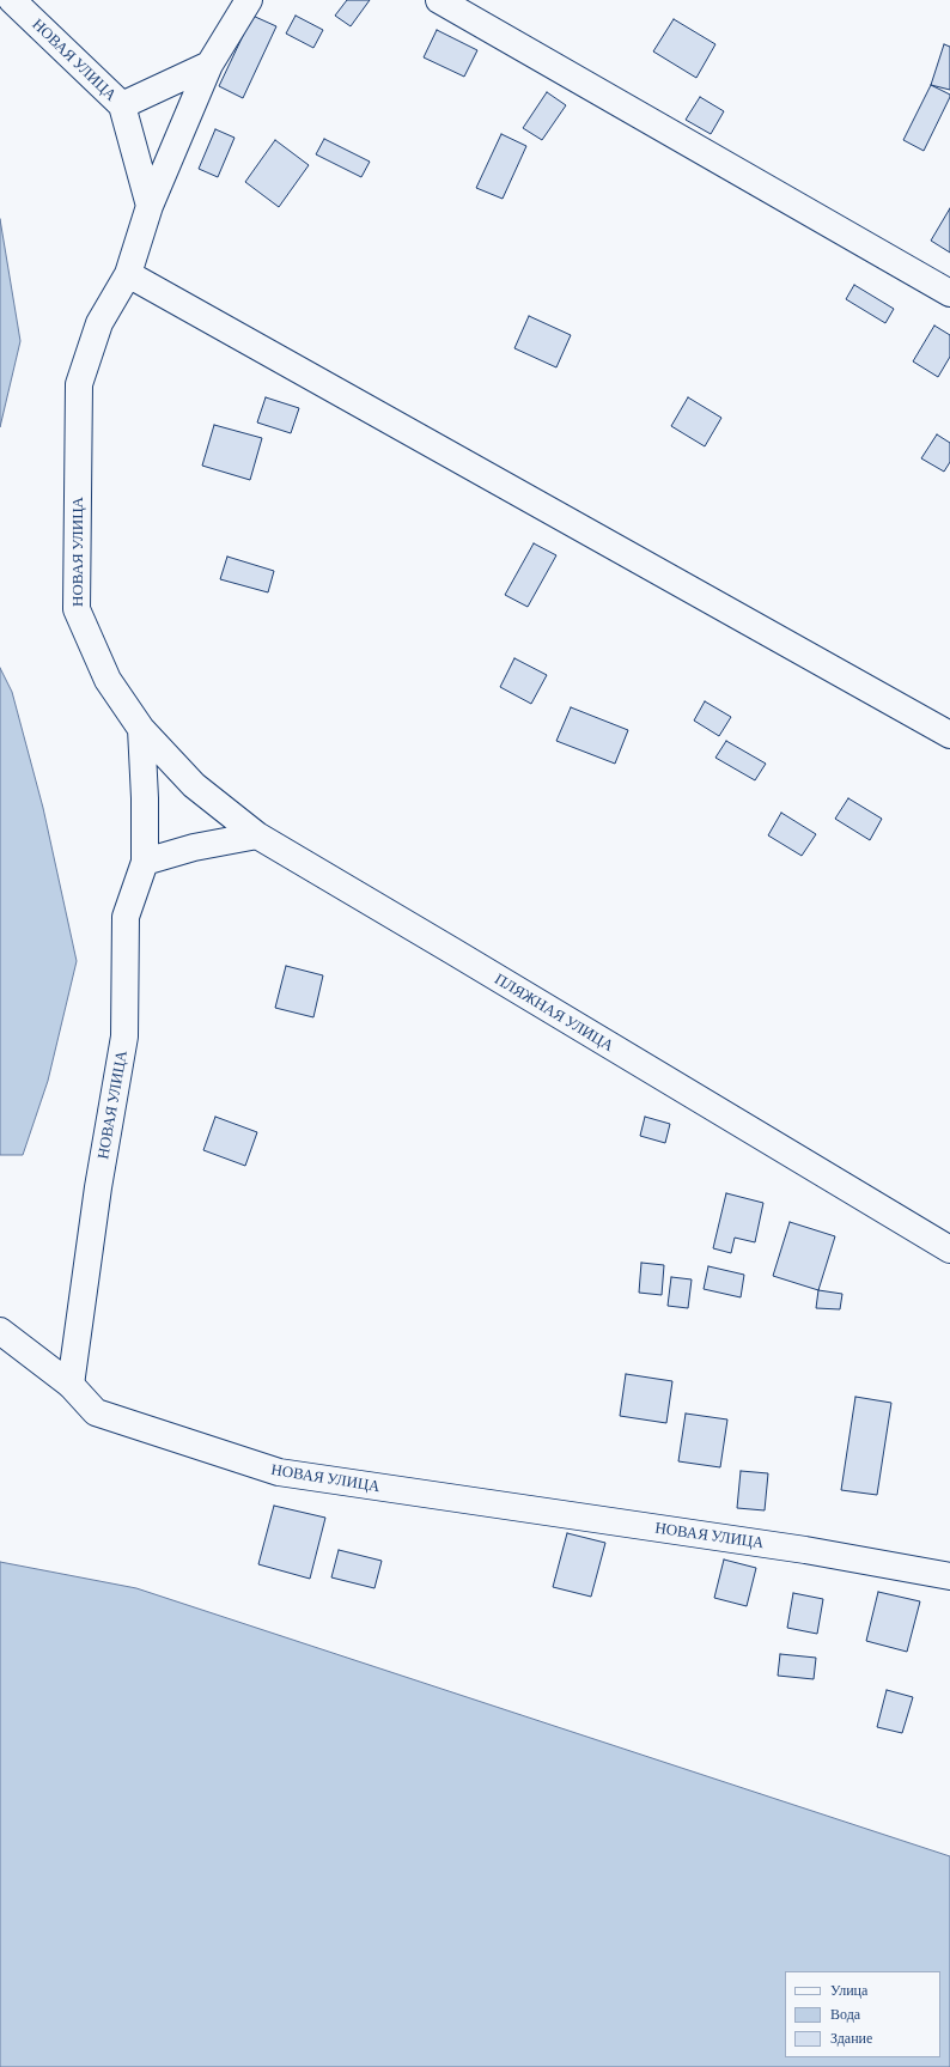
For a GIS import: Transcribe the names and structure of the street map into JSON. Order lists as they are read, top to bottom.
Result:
{
  "streets": {
    "street": ["НОВАЯ УЛИЦА", "ПЛЯЖНАЯ УЛИЦА"]
  },
  "crossings": [
    ["НОВАЯ УЛИЦА", "ПЛЯЖНАЯ УЛИЦА"]
  ],
  "legend": ["Улица", "Вода", "Здание"]
}
